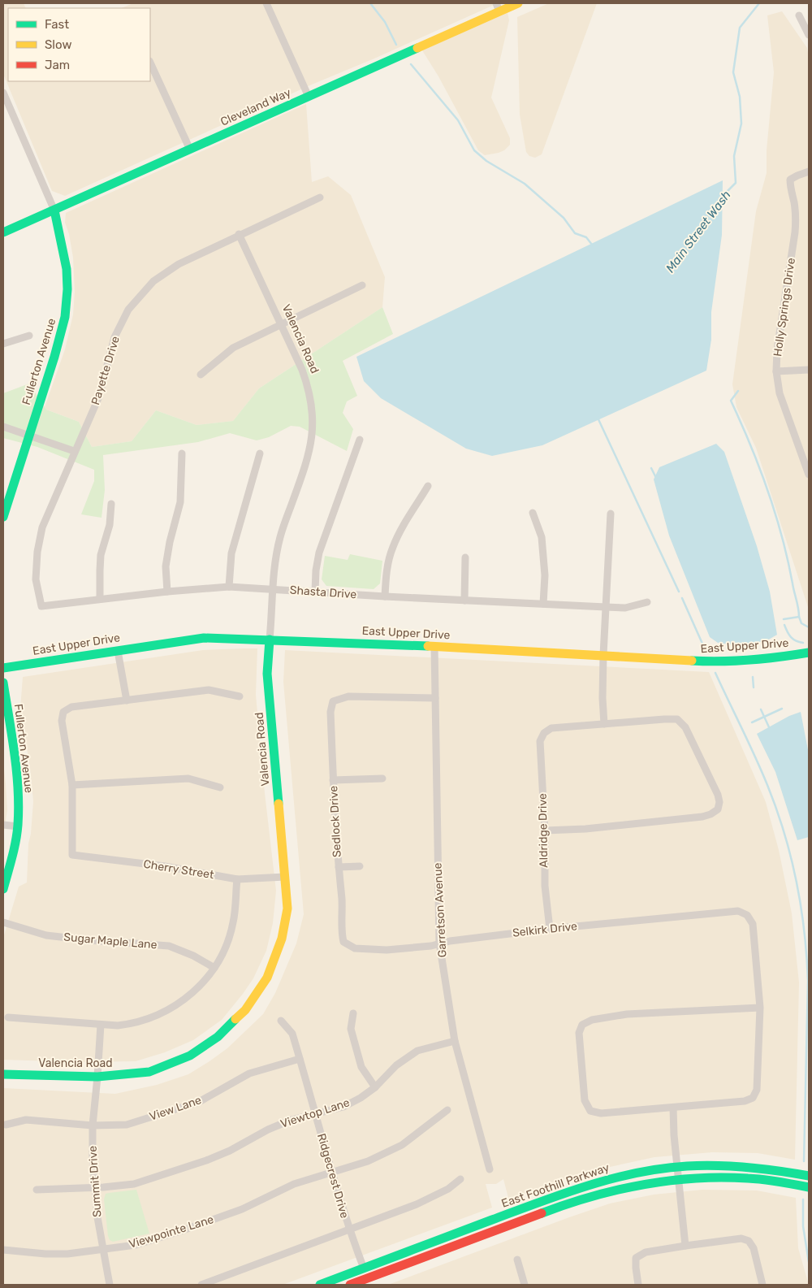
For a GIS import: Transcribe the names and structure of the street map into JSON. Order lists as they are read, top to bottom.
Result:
{
  "streets": {
    "main road": [
      "Cleveland Way",
      "Valencia Road",
      "Fullerton Avenue",
      "East Upper Drive",
      "East Foothill Parkway"
    ],
    "street": [
      "Holly Springs Drive",
      "Payette Drive",
      "Shasta Drive",
      "Sedlock Drive",
      "Aldridge Drive",
      "Cherry Street",
      "Garretson Avenue",
      "Selkirk Drive",
      "Sugar Maple Lane",
      "View Lane",
      "Viewtop Lane",
      "Ridgecrest Drive",
      "Summit Drive",
      "Viewpointe Lane"
    ]
  },
  "crossings": [
    ["Cleveland Way", "Fullerton Avenue"],
    ["Valencia Road", "Payette Drive"],
    ["Valencia Road", "Shasta Drive"],
    ["Valencia Road", "East Upper Drive"],
    ["Valencia Road", "Cherry Street"],
    ["Valencia Road", "Summit Drive"],
    ["Payette Drive", "Shasta Drive"],
    ["East Upper Drive", "Garretson Avenue"],
    ["Sedlock Drive", "Garretson Avenue"],
    ["Sedlock Drive", "Selkirk Drive"],
    ["Aldridge Drive", "Selkirk Drive"],
    ["Garretson Avenue", "Selkirk Drive"],
    ["Garretson Avenue", "Viewtop Lane"],
    ["View Lane", "Ridgecrest Drive"],
    ["View Lane", "Summit Drive"],
    ["Viewtop Lane", "Ridgecrest Drive"],
    ["Viewtop Lane", "Summit Drive"],
    ["Ridgecrest Drive", "East Foothill Parkway"],
    ["Ridgecrest Drive", "Viewpointe Lane"],
    ["Summit Drive", "Viewpointe Lane"]
  ],
  "water": ["Main Street Wash"],
  "legend": ["Fast", "Slow", "Jam"]
}
